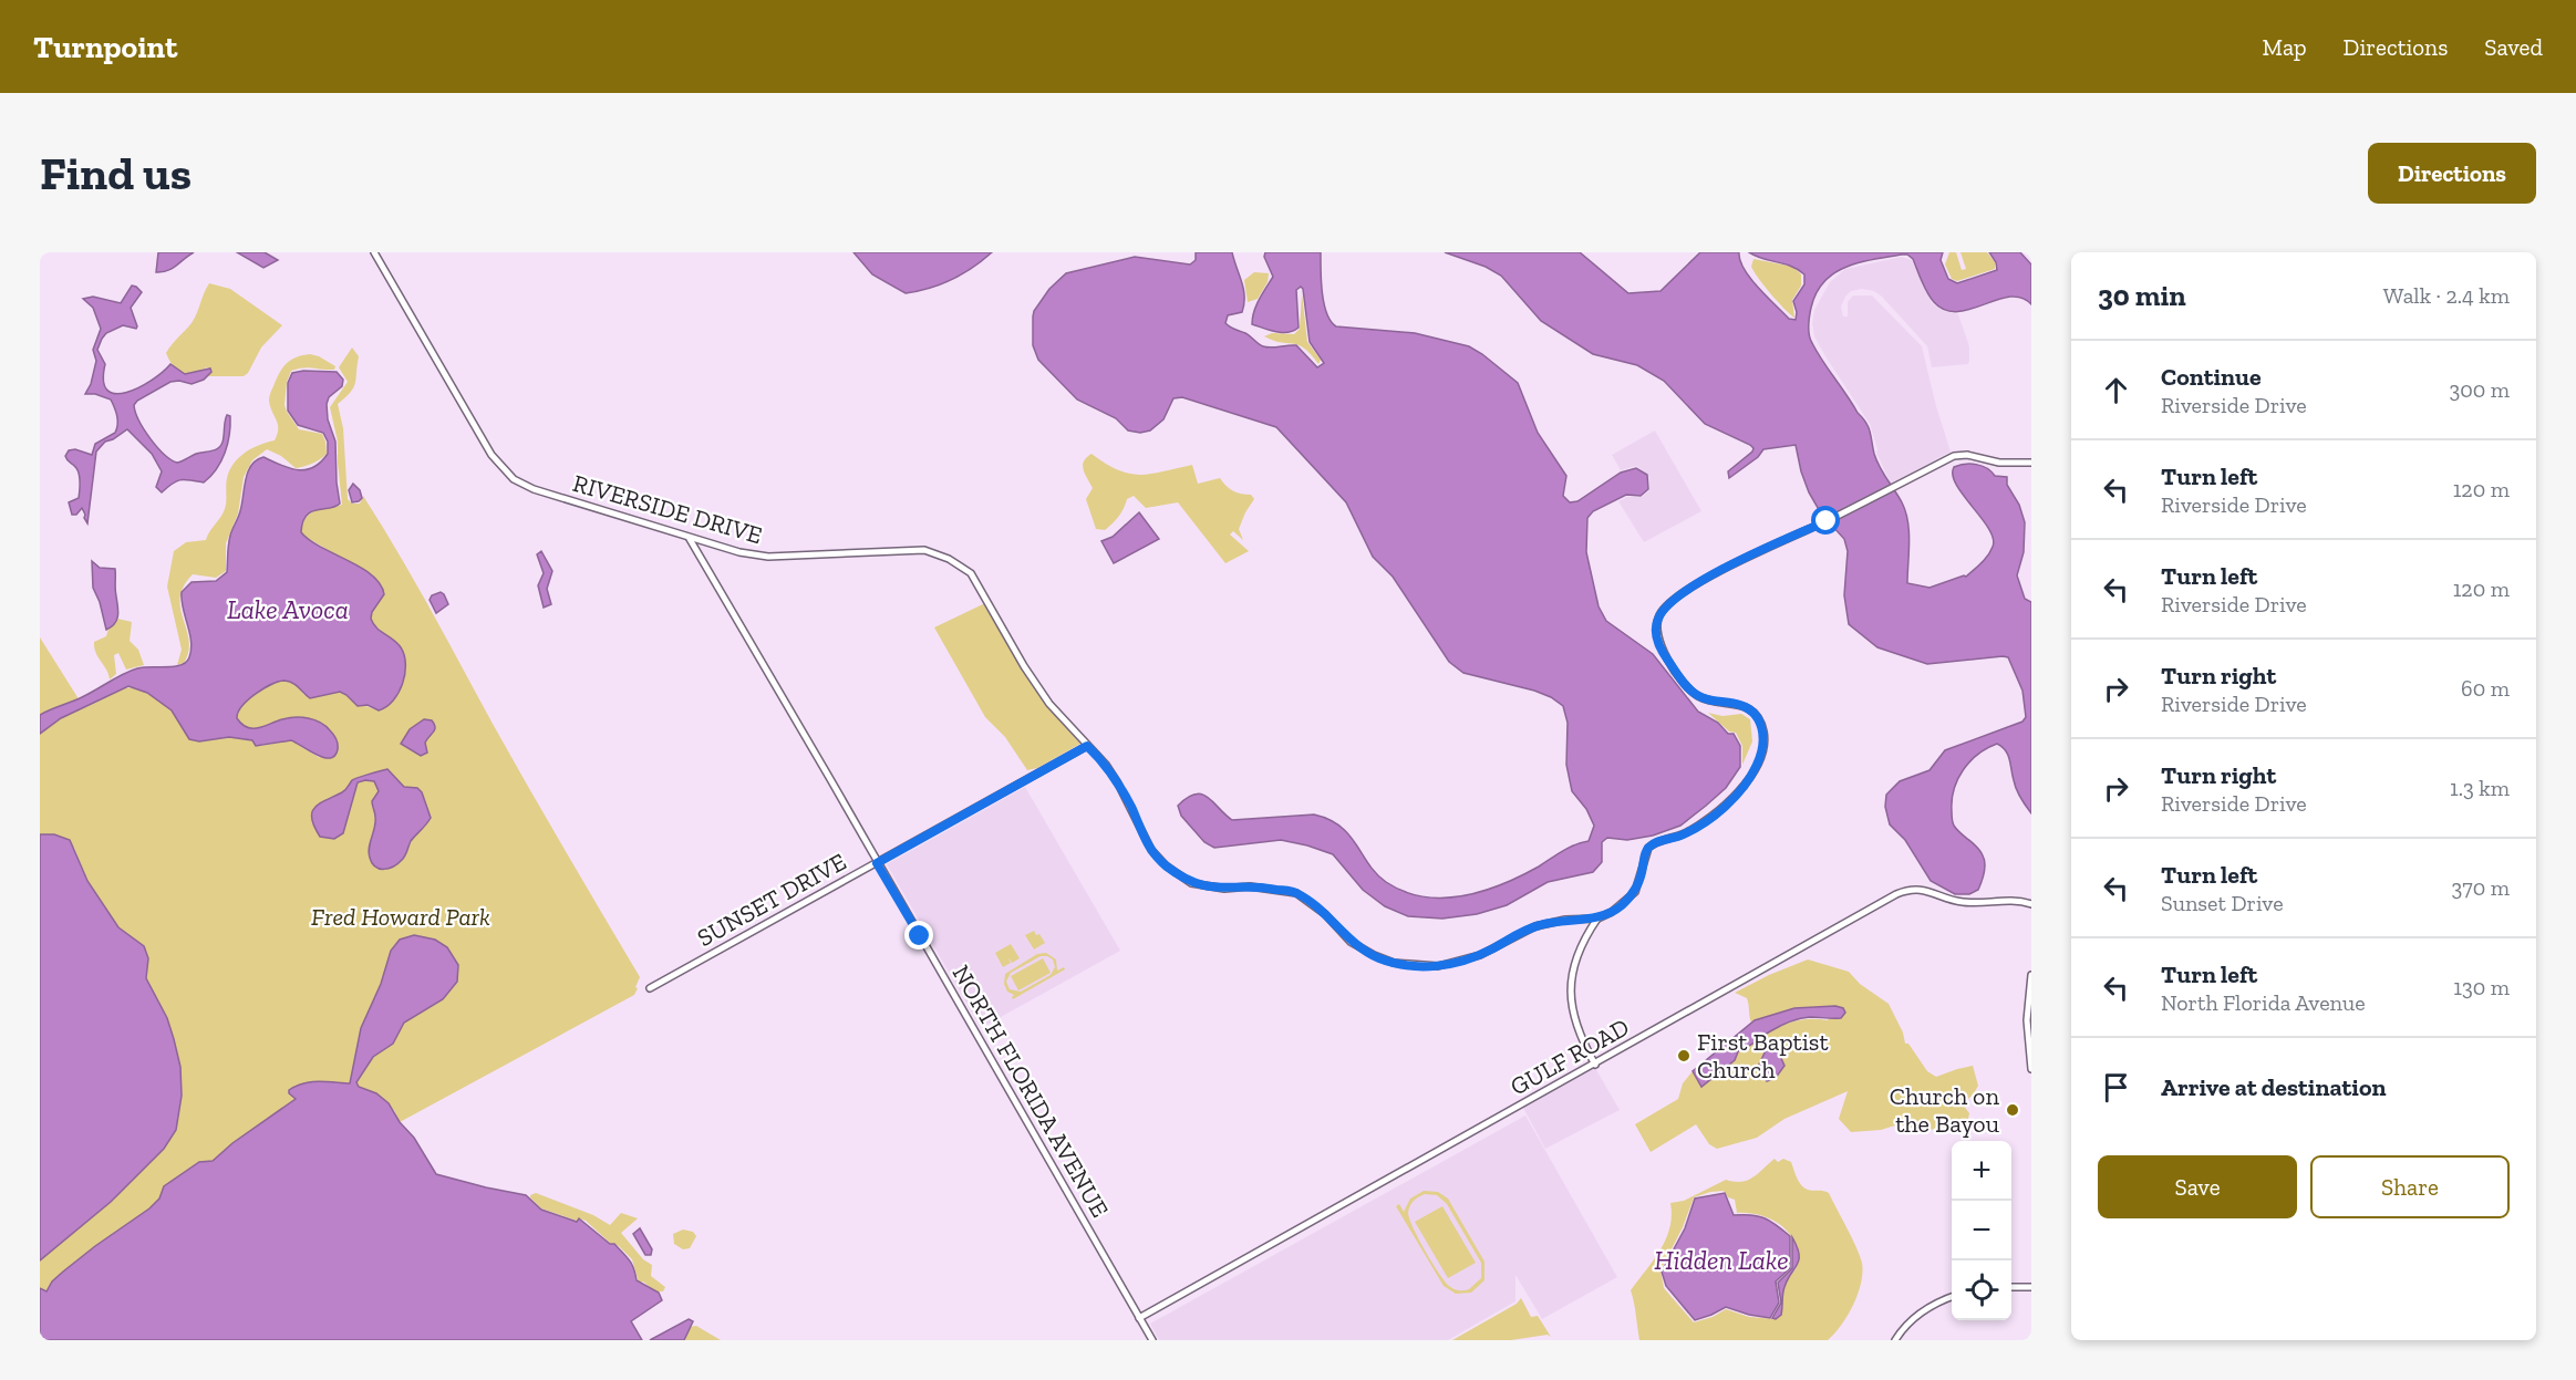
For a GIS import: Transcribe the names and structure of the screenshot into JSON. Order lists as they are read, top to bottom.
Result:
{
  "streets": {
    "street": [
      "RIVERSIDE DRIVE",
      "SUNSET DRIVE",
      "GULF ROAD",
      "NORTH FLORIDA AVENUE"
    ]
  },
  "crossings": [
    ["RIVERSIDE DRIVE", "SUNSET DRIVE"],
    ["RIVERSIDE DRIVE", "NORTH FLORIDA AVENUE"],
    ["SUNSET DRIVE", "NORTH FLORIDA AVENUE"],
    ["GULF ROAD", "NORTH FLORIDA AVENUE"]
  ],
  "water": ["Lake Avoca", "Hidden Lake"],
  "parks": ["Fred Howard Park"],
  "places": ["First Baptist Church", "Church on the Bayou"],
  "page": {
    "header": "Turnpoint",
    "nav": ["Map", "Directions", "Saved"],
    "buttons": [
      "Directions",
      ["Save", "Share"]
    ],
    "title": "Find us",
    "heading": ["30 min", "Walk · 2.4 km"],
    "list": [
      ["Continue", "Riverside Drive", "300 m"],
      ["Turn left", "Riverside Drive", "120 m"],
      ["Turn left", "Riverside Drive", "120 m"],
      ["Turn right", "Riverside Drive", "60 m"],
      ["Turn right", "Riverside Drive", "1.3 km"],
      ["Turn left", "Sunset Drive", "370 m"],
      ["Turn left", "North Florida Avenue", "130 m"],
      "Arrive at destination"
    ],
    "map_buttons": ["+", "−"]
  }
}
